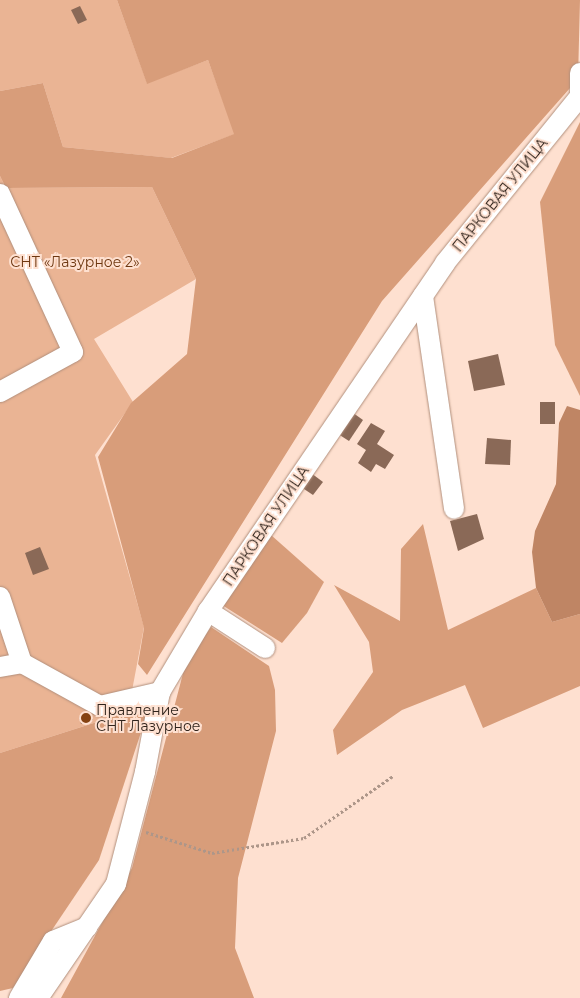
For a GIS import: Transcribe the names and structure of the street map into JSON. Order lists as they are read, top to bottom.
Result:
{
  "streets": {
    "street": ["ПАРКОВАЯ УЛИЦА"]
  },
  "parks": ["СНТ «Лазурное 2»"],
  "places": ["Правление СНТ Лазурное"]
}
